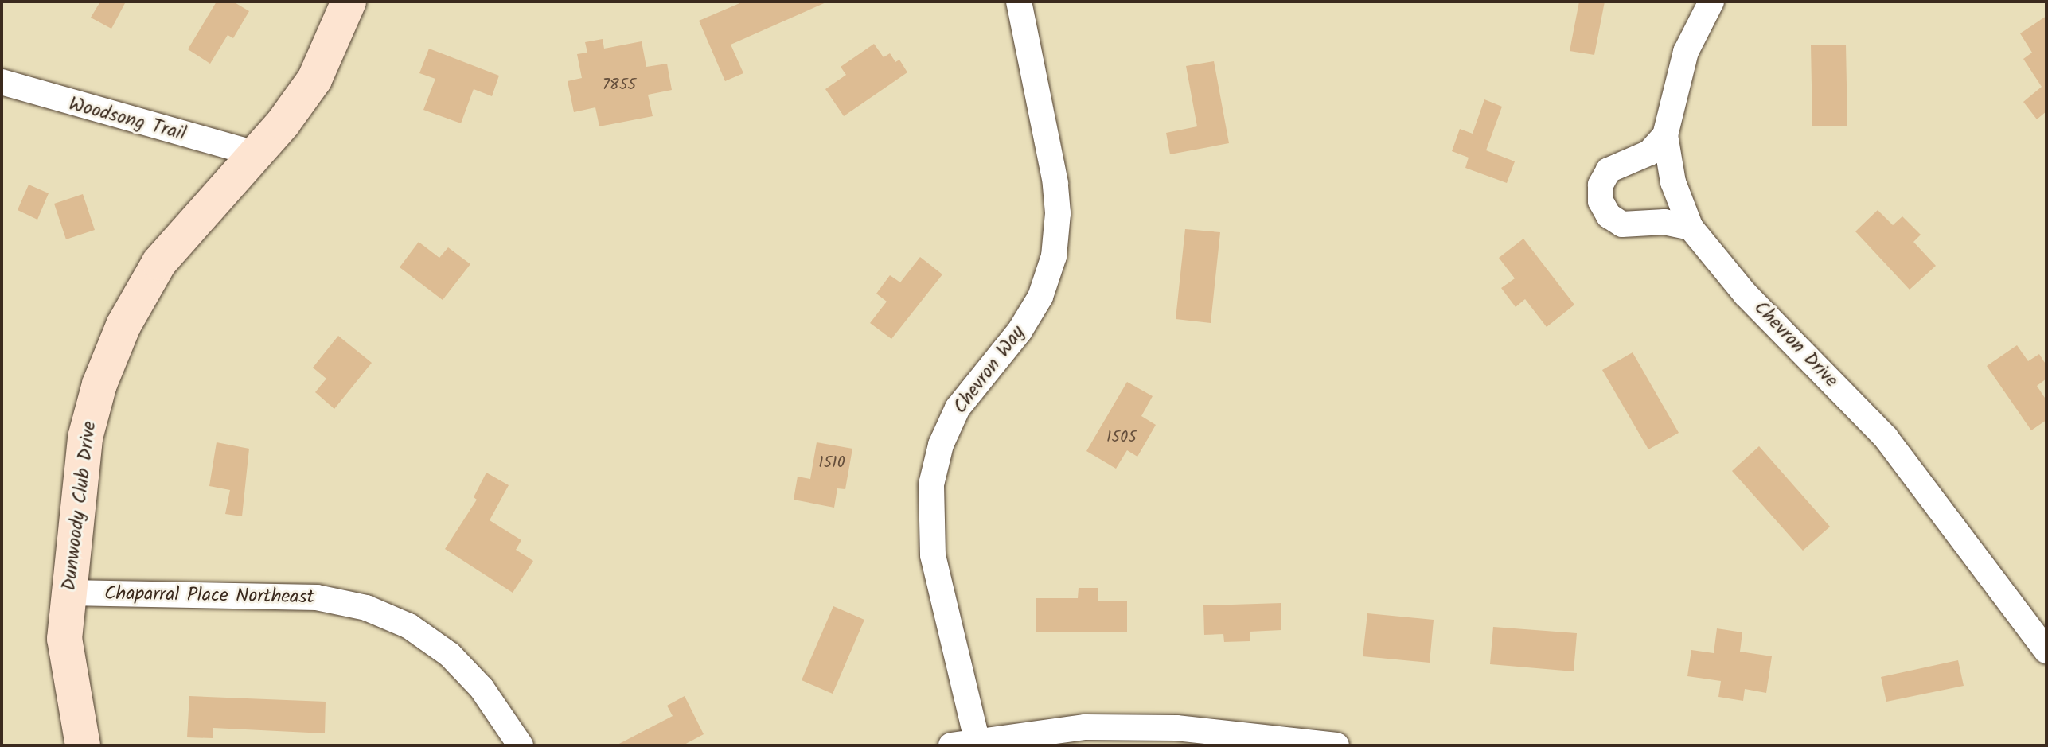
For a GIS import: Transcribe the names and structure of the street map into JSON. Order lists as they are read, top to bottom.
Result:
{
  "streets": {
    "street": [
      "Woodsong Trail",
      "Chevron Drive",
      "Chevron Way",
      "Dunwoody Club Drive",
      "Chaparral Place Northeast"
    ]
  },
  "crossings": [
    ["Woodsong Trail", "Dunwoody Club Drive"],
    ["Dunwoody Club Drive", "Chaparral Place Northeast"]
  ],
  "house_numbers": ["7855", "1505", "1510"]
}
